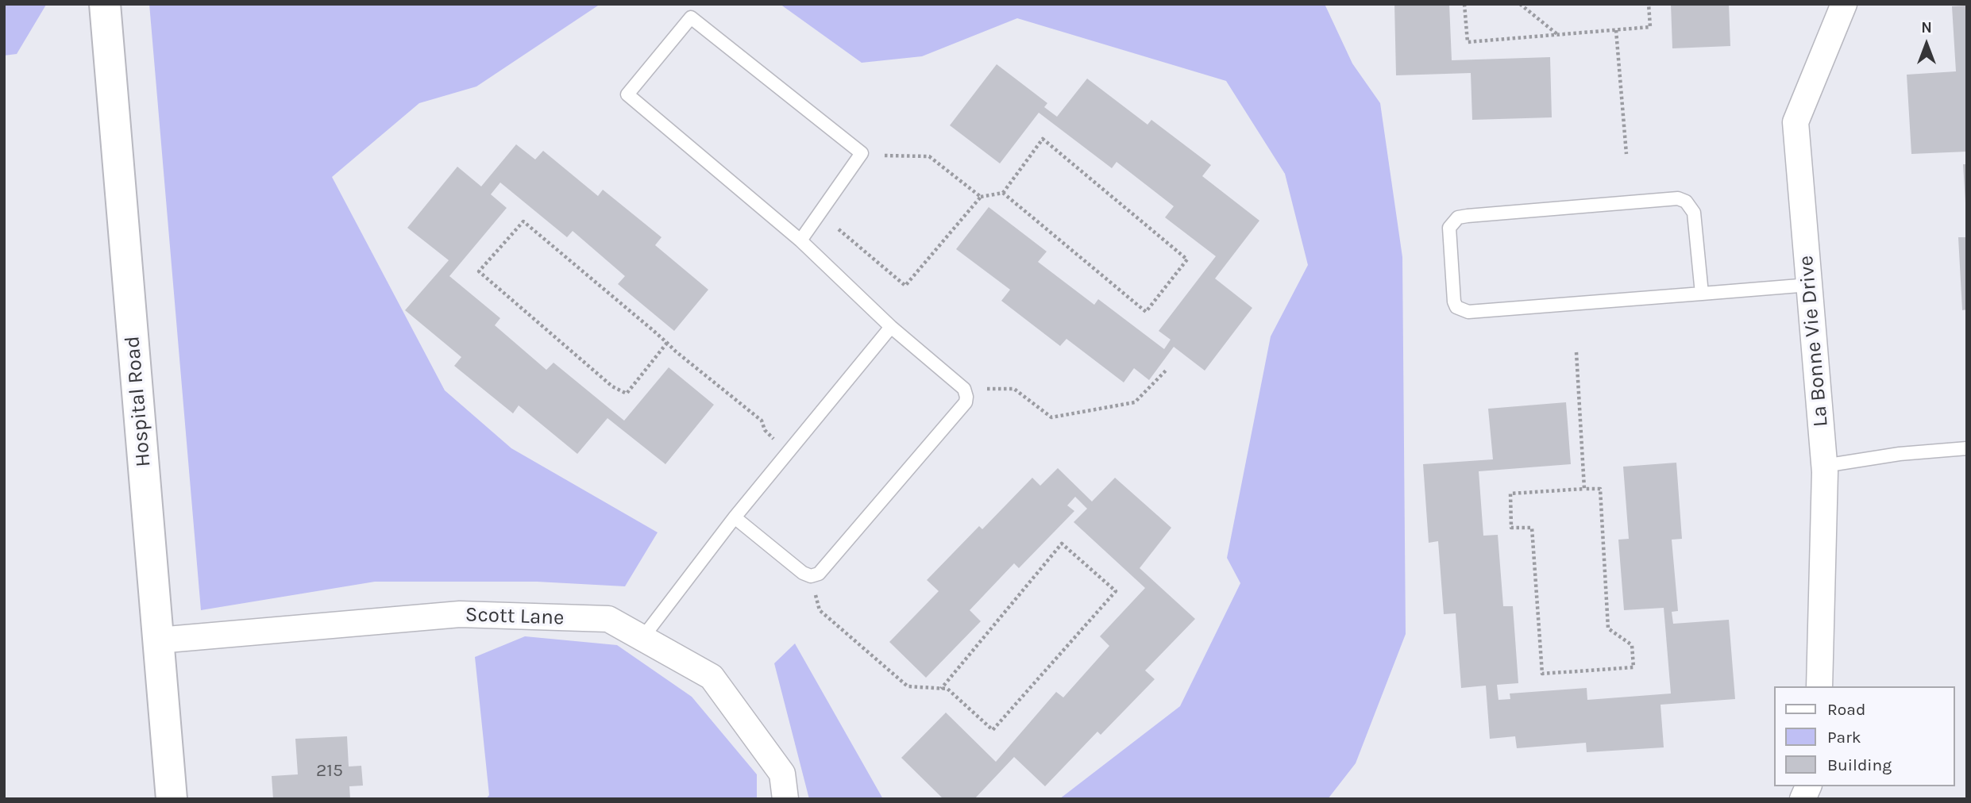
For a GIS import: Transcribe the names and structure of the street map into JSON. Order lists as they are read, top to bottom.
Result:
{
  "streets": {
    "street": ["La Bonne Vie Drive", "Hospital Road", "Scott Lane"]
  },
  "crossings": [
    ["Hospital Road", "Scott Lane"]
  ],
  "house_numbers": ["215"],
  "legend": ["Road", "Park", "Building"],
  "north": "top"
}
